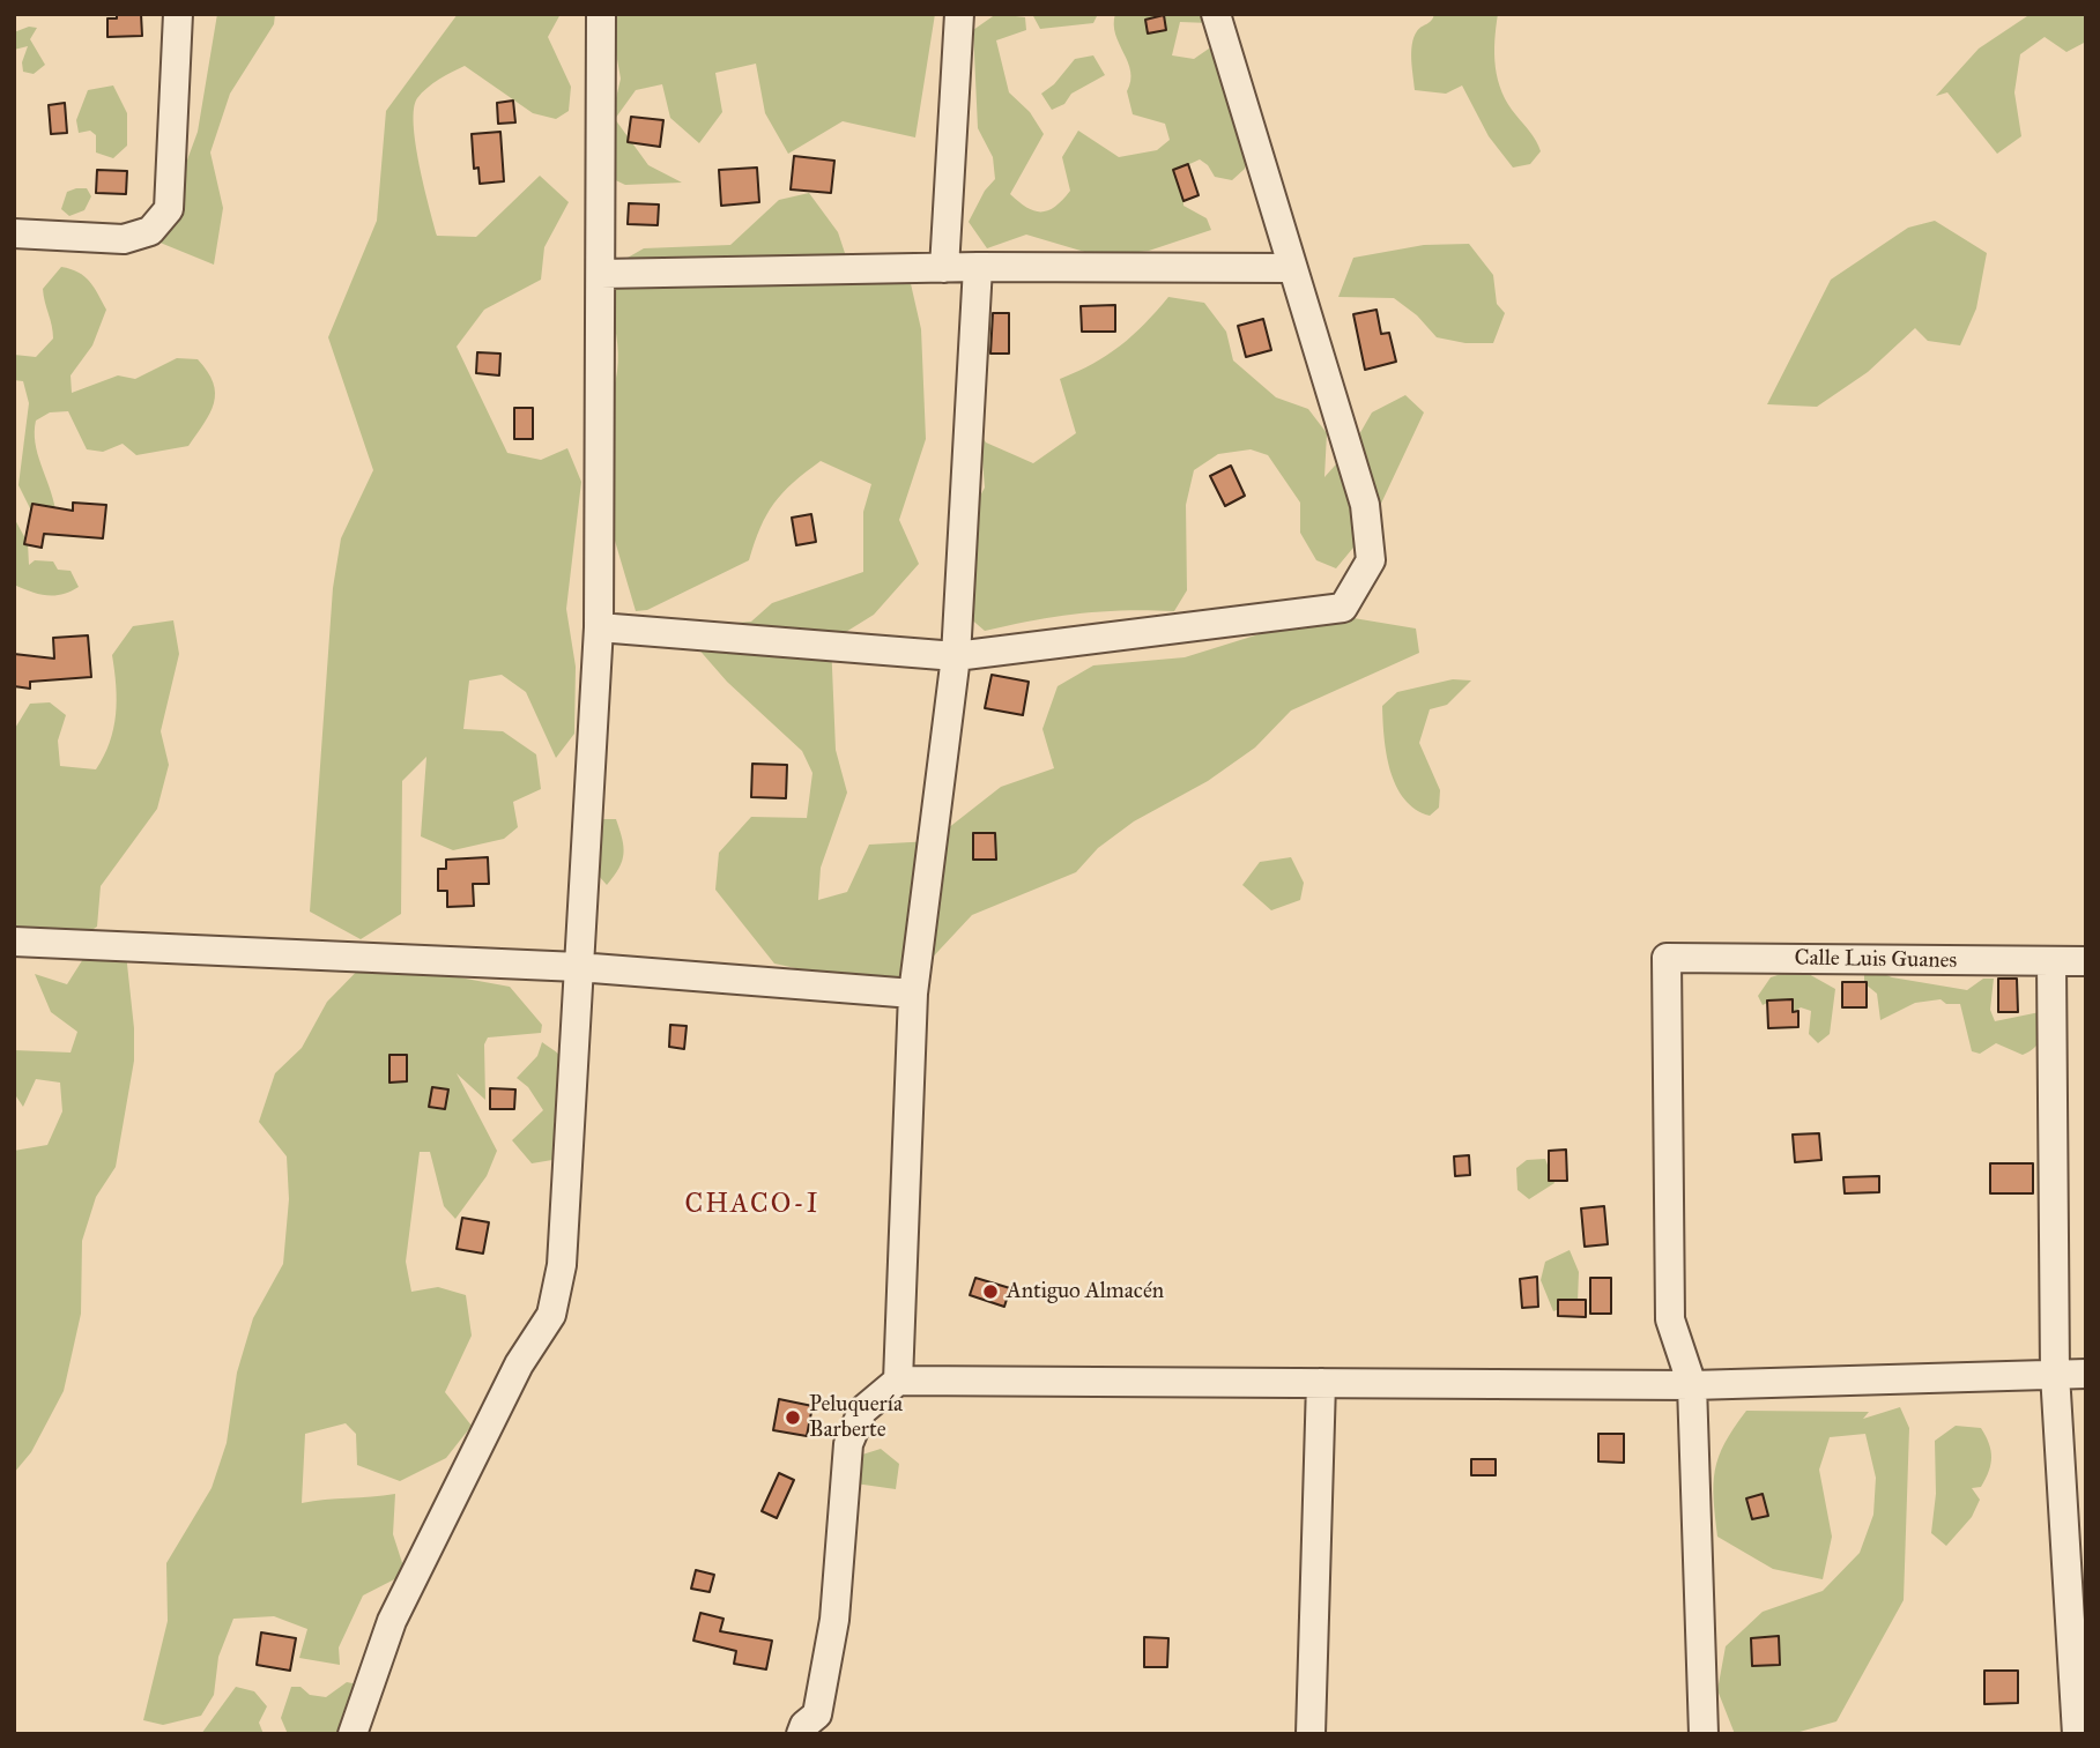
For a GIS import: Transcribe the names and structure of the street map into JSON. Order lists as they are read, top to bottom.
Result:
{
  "streets": {
    "street": ["Calle Luis Guanes"]
  },
  "districts": ["CHACO-I"],
  "places": ["Antiguo Almacén", "Peluquería Barberte"]
}
